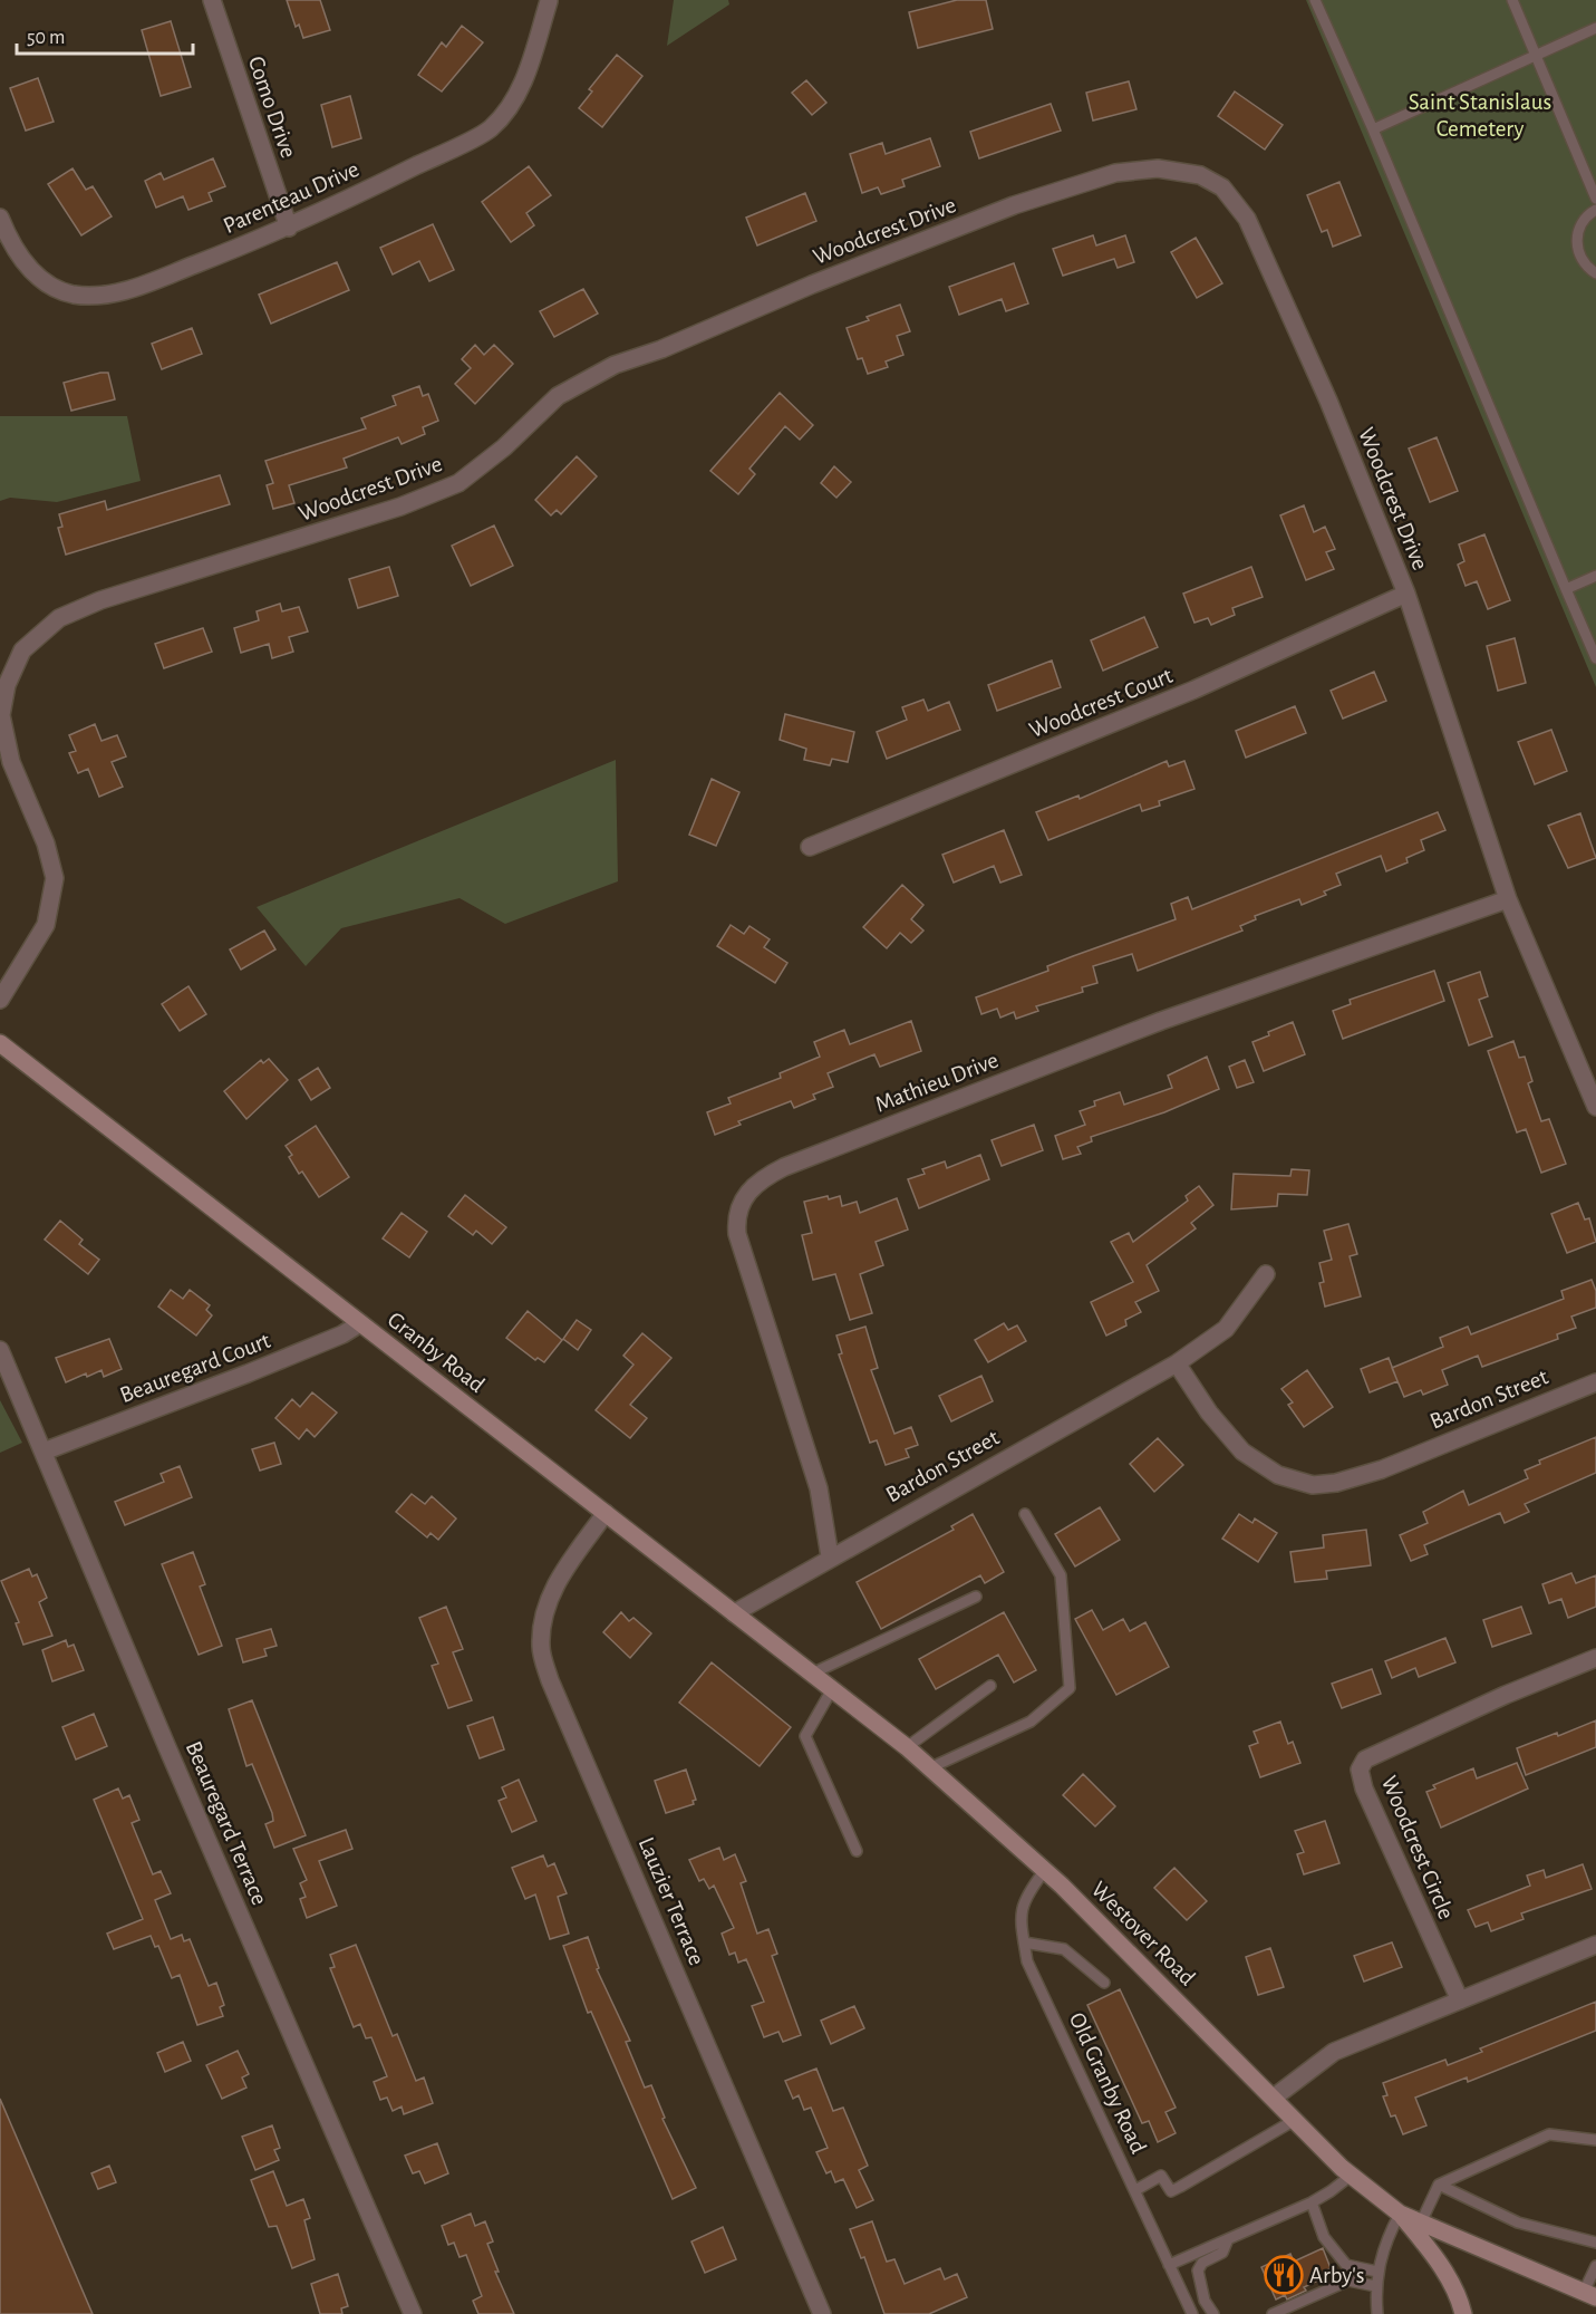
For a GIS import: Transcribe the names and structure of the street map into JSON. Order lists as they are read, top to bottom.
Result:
{
  "streets": {
    "main road": ["Granby Road", "Westover Road"],
    "street": [
      "Como Drive",
      "Parenteau Drive",
      "Woodcrest Drive",
      "Woodcrest Court",
      "Mathieu Drive",
      "Beauregard Court",
      "Bardon Street",
      "Beauregard Terrace",
      "Woodcrest Circle",
      "Lauzier Terrace"
    ],
    "lane": ["Old Granby Road"]
  },
  "crossings": [
    ["Como Drive", "Parenteau Drive"],
    ["Woodcrest Drive", "Woodcrest Court"],
    ["Woodcrest Drive", "Mathieu Drive"],
    ["Mathieu Drive", "Bardon Street"],
    ["Granby Road", "Beauregard Court"],
    ["Granby Road", "Bardon Street"],
    ["Granby Road", "Lauzier Terrace"],
    ["Granby Road", "Westover Road"],
    ["Beauregard Court", "Beauregard Terrace"],
    ["Westover Road", "Old Granby Road"]
  ],
  "parks": ["Saint Stanislaus Cemetery"],
  "places": {
    "restaurant": ["Arby's"]
  },
  "scale_bar": "50 m"
}
